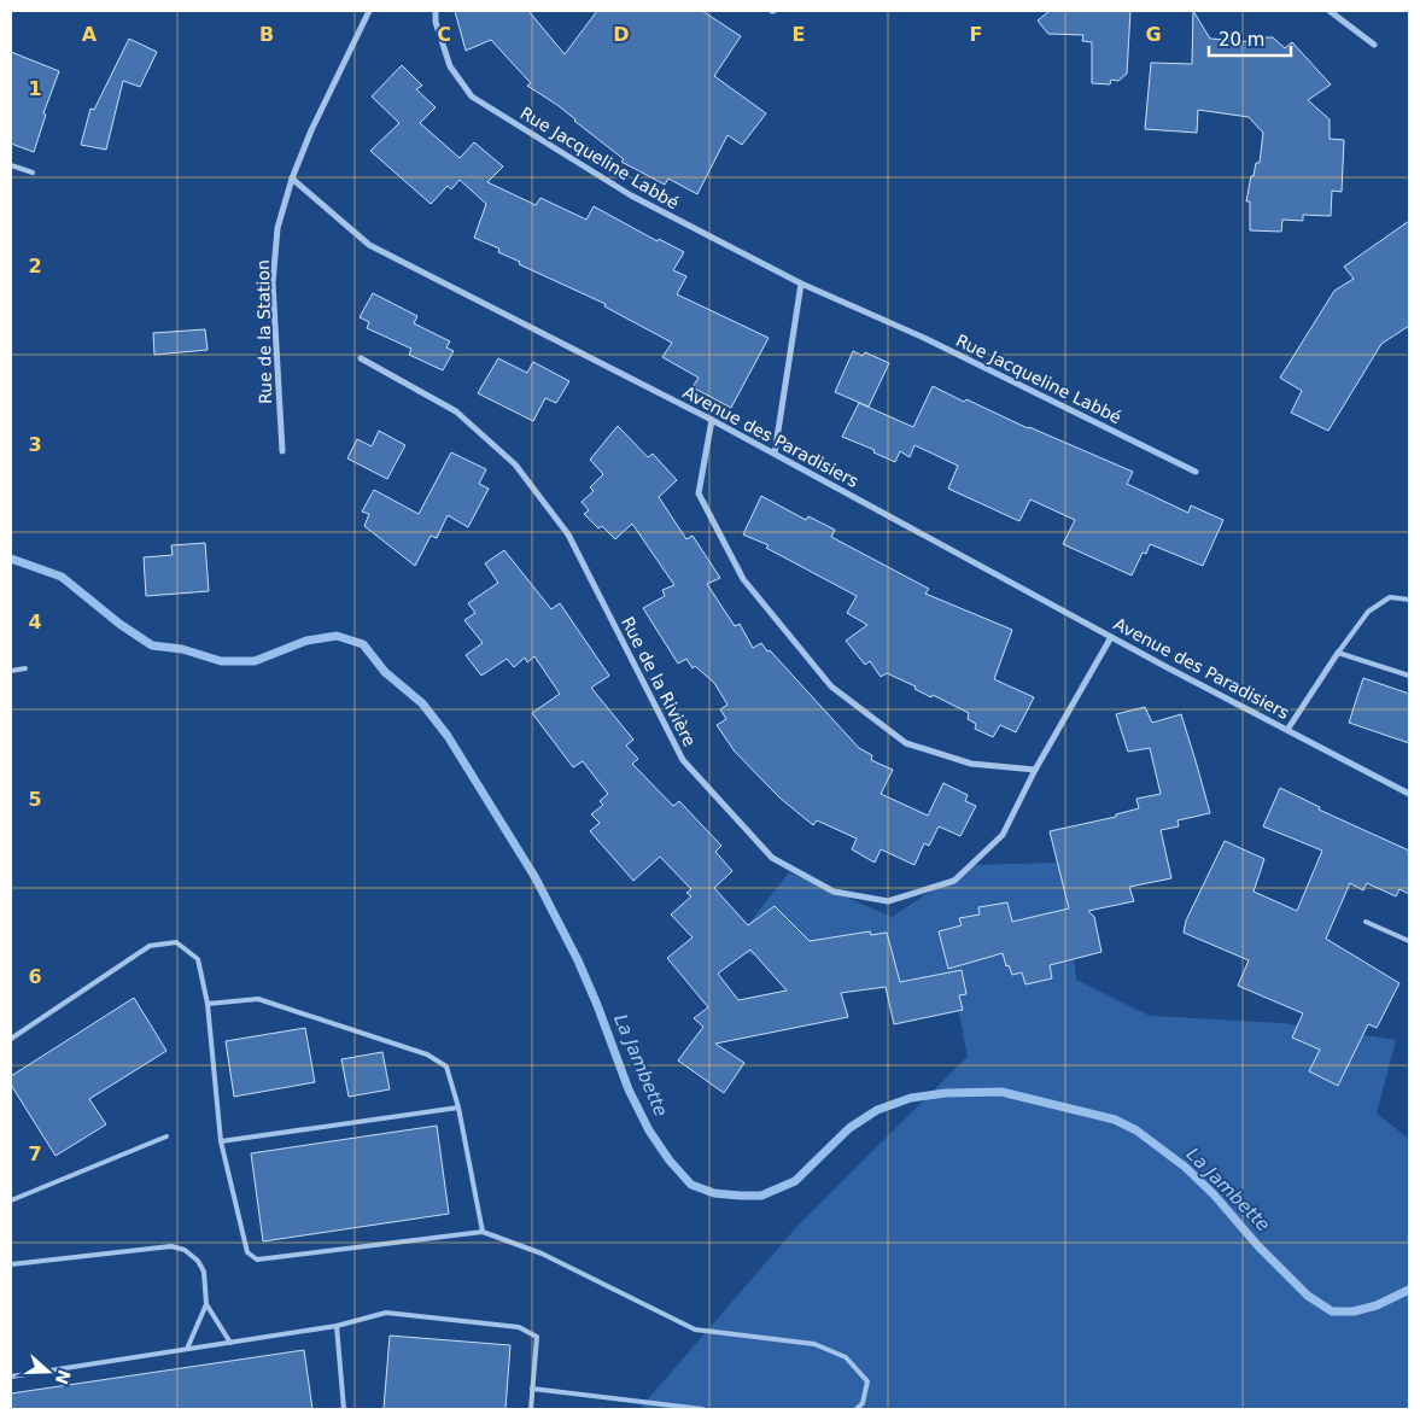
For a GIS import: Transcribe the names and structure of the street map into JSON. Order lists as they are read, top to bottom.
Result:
{
  "streets": {
    "street": [
      "Rue Jacqueline Labbé",
      "Rue de la Station",
      "Avenue des Paradisiers",
      "Rue de la Rivière"
    ]
  },
  "crossings": [
    ["Rue de la Station", "Avenue des Paradisiers"],
    ["Avenue des Paradisiers", "Rue de la Rivière"]
  ],
  "water": ["La Jambette"],
  "scale_bar": "20 m",
  "north": "right",
  "grid": {
    "columns": [
      "A",
      "B",
      "C",
      "D",
      "E",
      "F",
      "G"
    ],
    "rows": [
      "1",
      "2",
      "3",
      "4",
      "5",
      "6",
      "7"
    ]
  }
}
